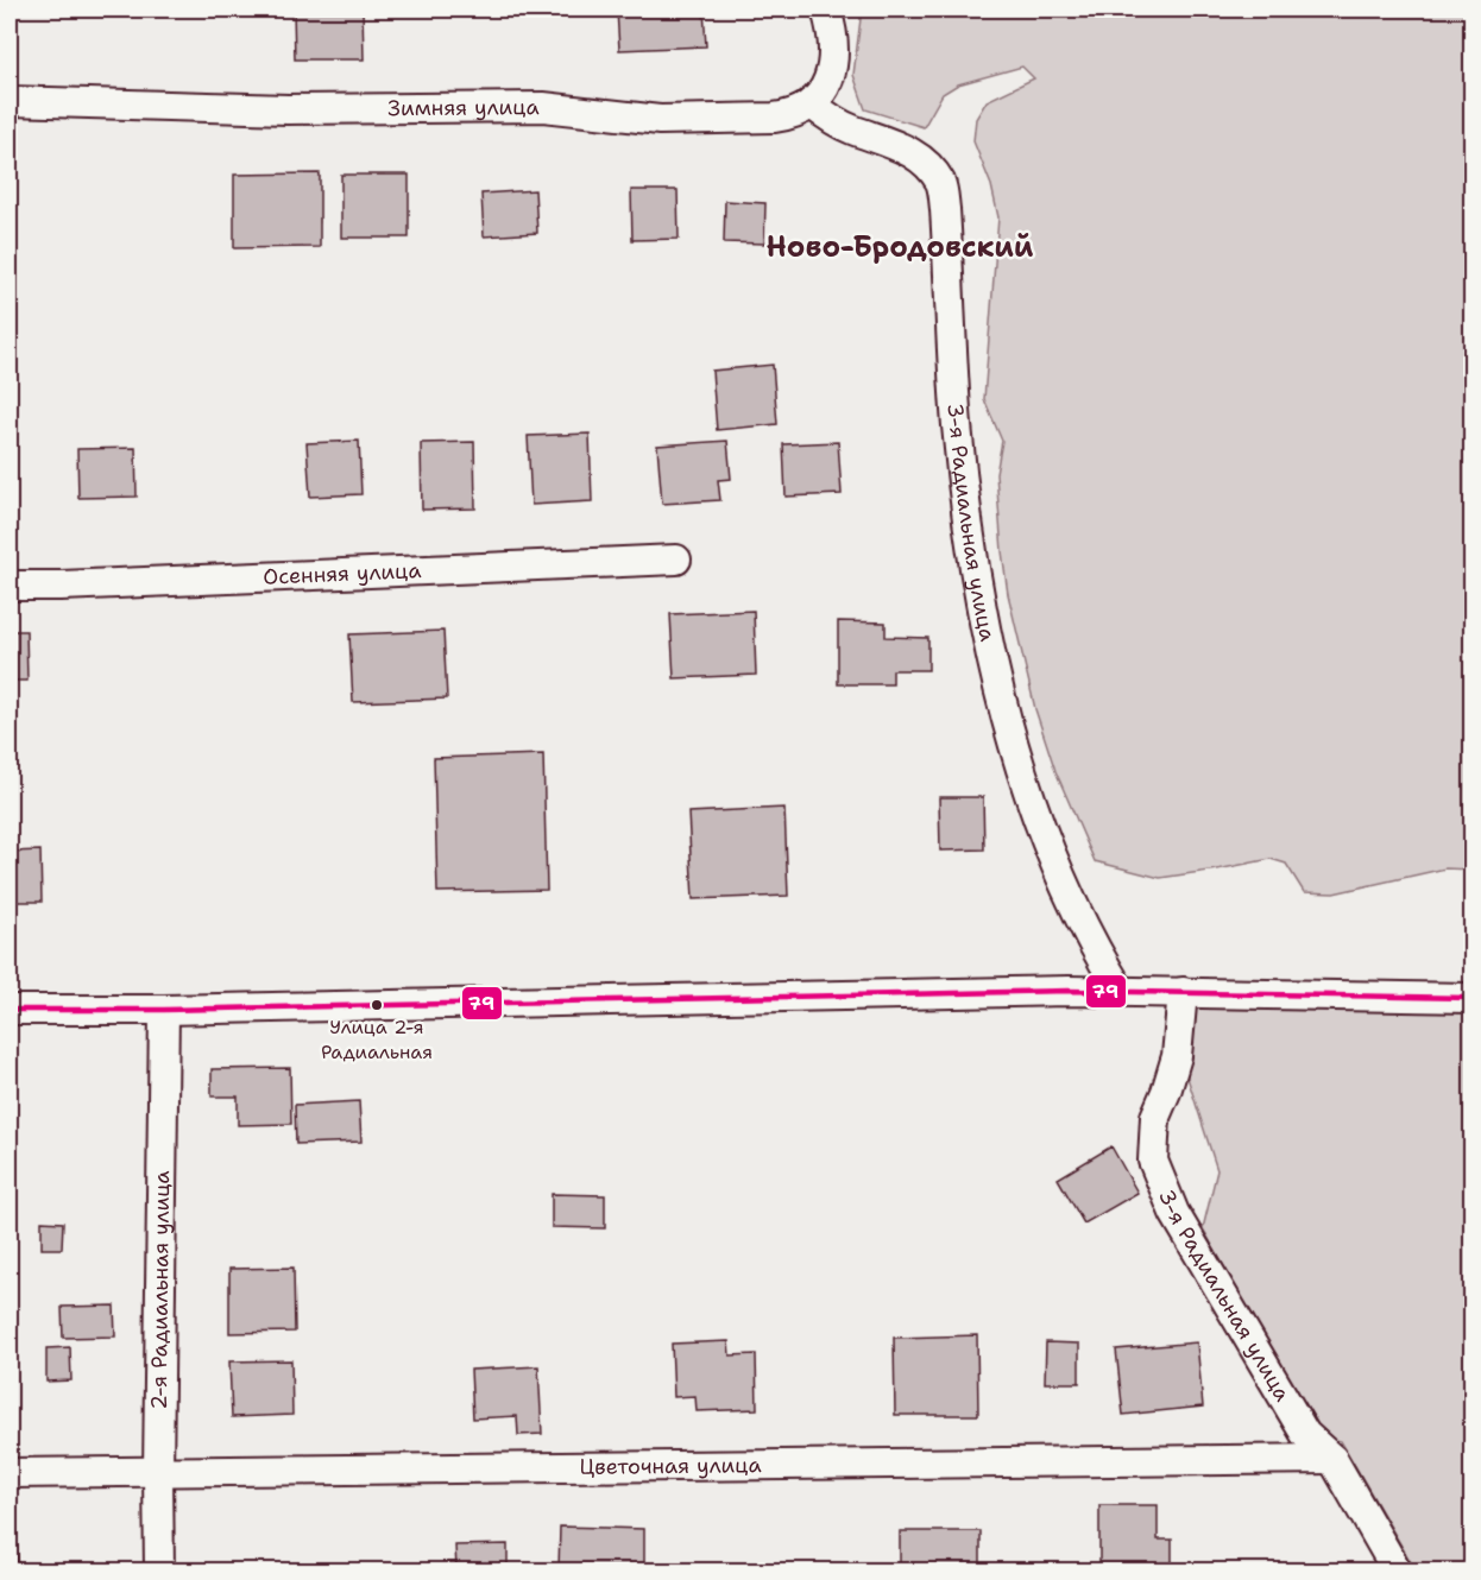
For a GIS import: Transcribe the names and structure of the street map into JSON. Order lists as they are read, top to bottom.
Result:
{
  "streets": {
    "street": [
      "Зимняя улица",
      "3-я Радиальная улица",
      "Осенняя улица",
      "2-я Радиальная улица",
      "Цветочная улица"
    ]
  },
  "crossings": [
    ["Зимняя улица", "3-я Радиальная улица"],
    ["3-я Радиальная улица", "Цветочная улица"],
    ["2-я Радиальная улица", "Цветочная улица"]
  ],
  "districts": ["Ново-Бродовский"],
  "places": ["Улица 2-я Радиальная"],
  "lines": ["transit line 79"]
}
